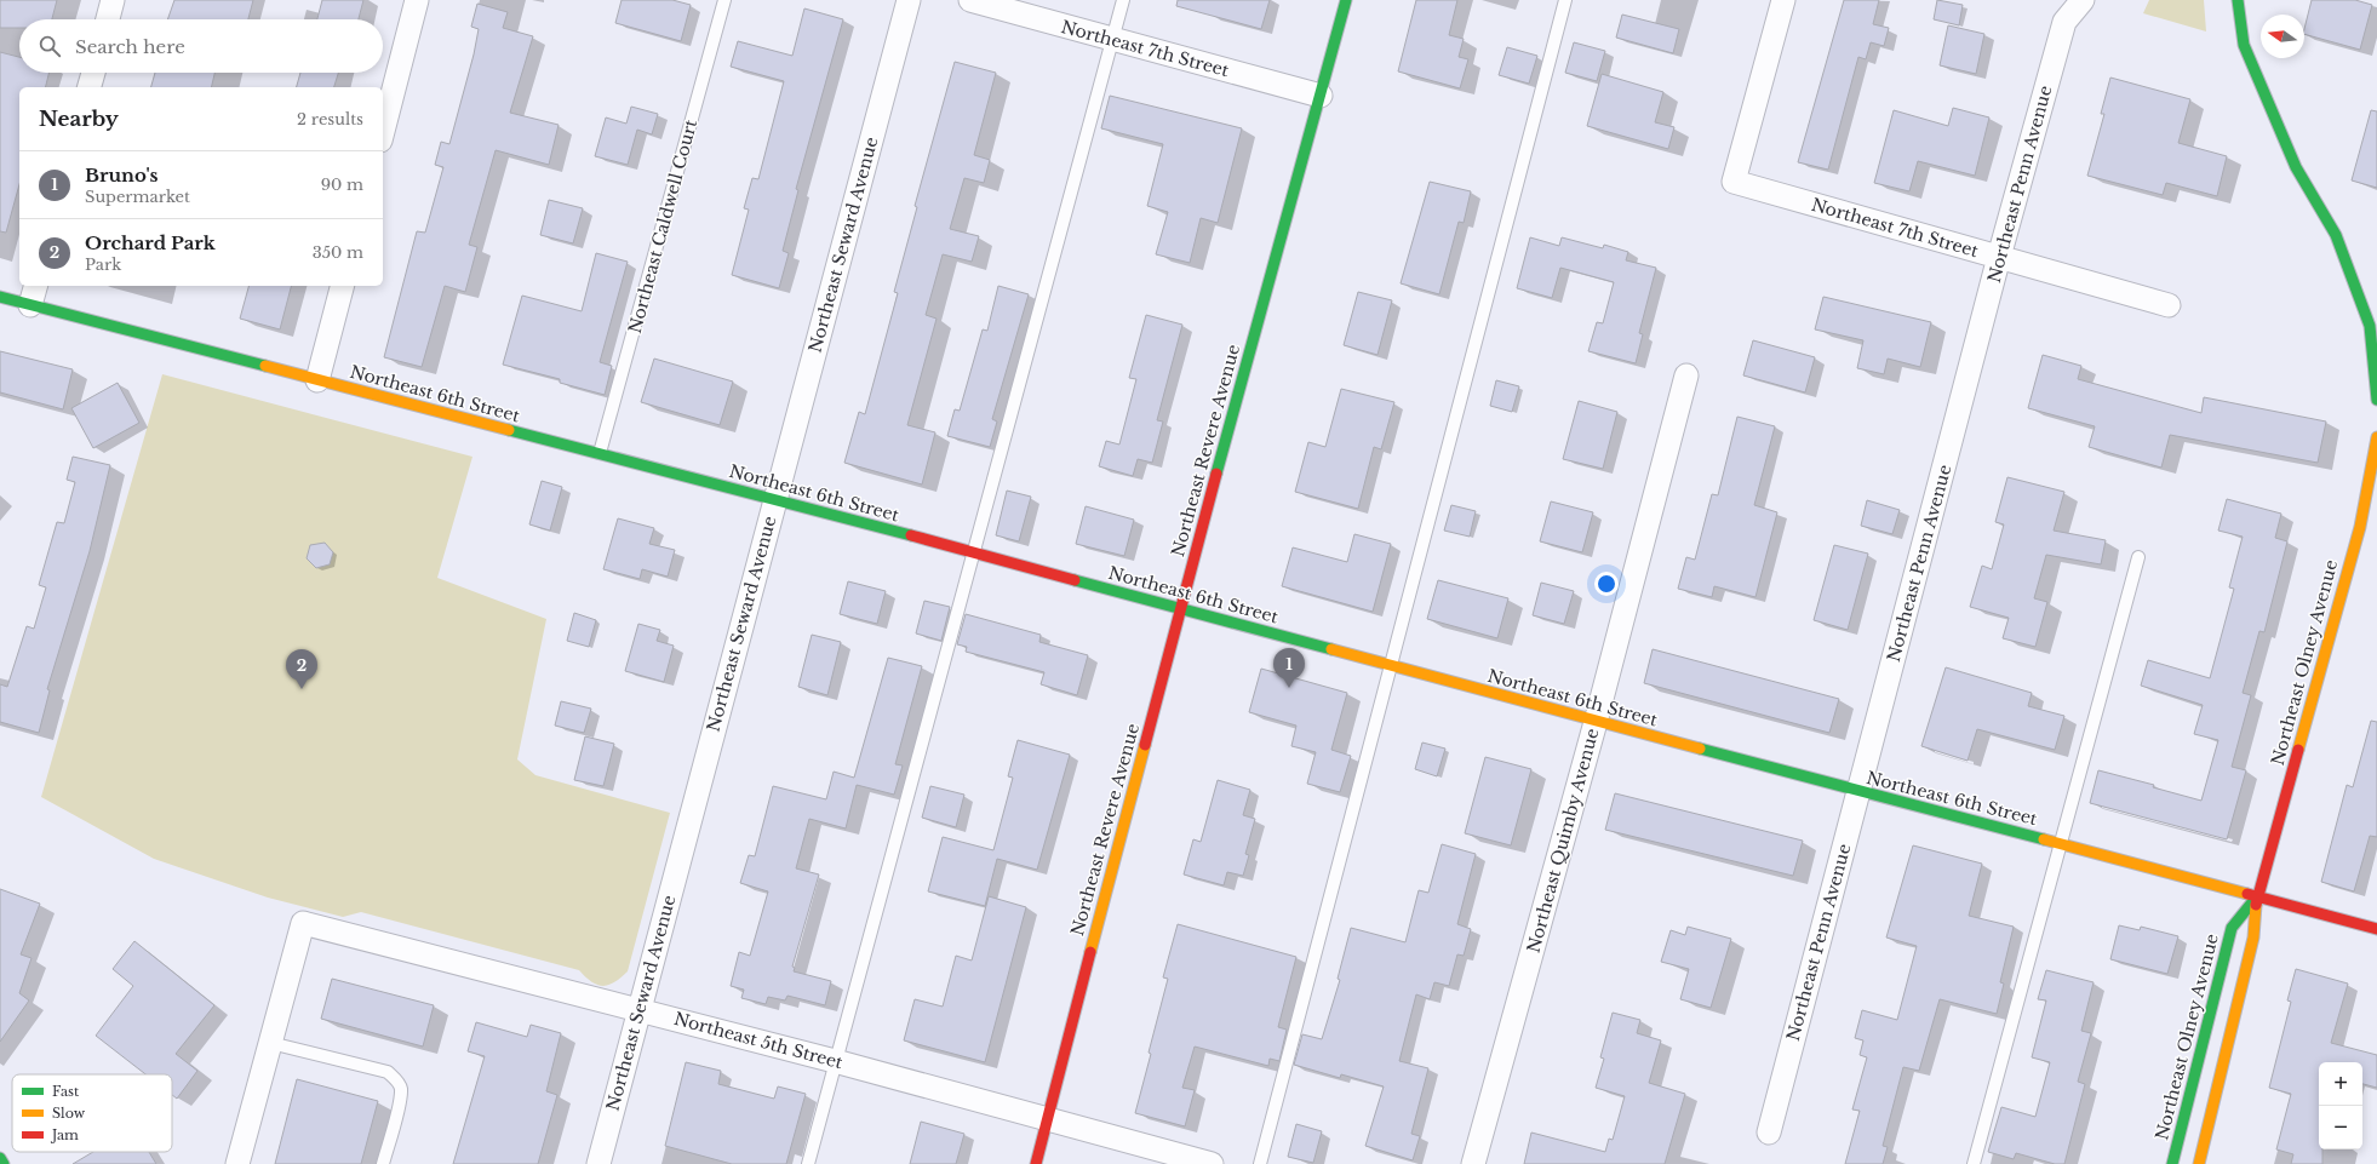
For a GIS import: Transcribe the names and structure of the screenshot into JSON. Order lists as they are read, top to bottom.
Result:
{
  "streets": {
    "street": [
      "Northeast 7th Street",
      "Northeast Penn Avenue",
      "Northeast Seward Avenue",
      "Northeast 6th Street",
      "Northeast Revere Avenue",
      "Northeast Olney Avenue",
      "Northeast Quimby Avenue",
      "Northeast 5th Street"
    ],
    "lane": ["Northeast Caldwell Court"]
  },
  "crossings": [
    ["Northeast 7th Street", "Northeast Penn Avenue"],
    ["Northeast 7th Street", "Northeast Revere Avenue"],
    ["Northeast Penn Avenue", "Northeast 6th Street"],
    ["Northeast Caldwell Court", "Northeast 6th Street"],
    ["Northeast Seward Avenue", "Northeast 6th Street"],
    ["Northeast Seward Avenue", "Northeast 5th Street"],
    ["Northeast 6th Street", "Northeast Revere Avenue"],
    ["Northeast 6th Street", "Northeast Olney Avenue"],
    ["Northeast 6th Street", "Northeast Quimby Avenue"],
    ["Northeast Revere Avenue", "Northeast 5th Street"]
  ],
  "legend": ["Fast", "Slow", "Jam"],
  "north": "left",
  "page": {
    "search": "Search here",
    "heading": ["Nearby", "2 results"],
    "list": [
      {
        "mark": "1",
        "name": "Bruno's",
        "note": "Supermarket",
        "value": "90 m"
      },
      {
        "mark": "2",
        "name": "Orchard Park",
        "note": "Park",
        "value": "350 m"
      }
    ],
    "pins": ["1", "2"],
    "map_buttons": ["+", "−"]
  }
}
